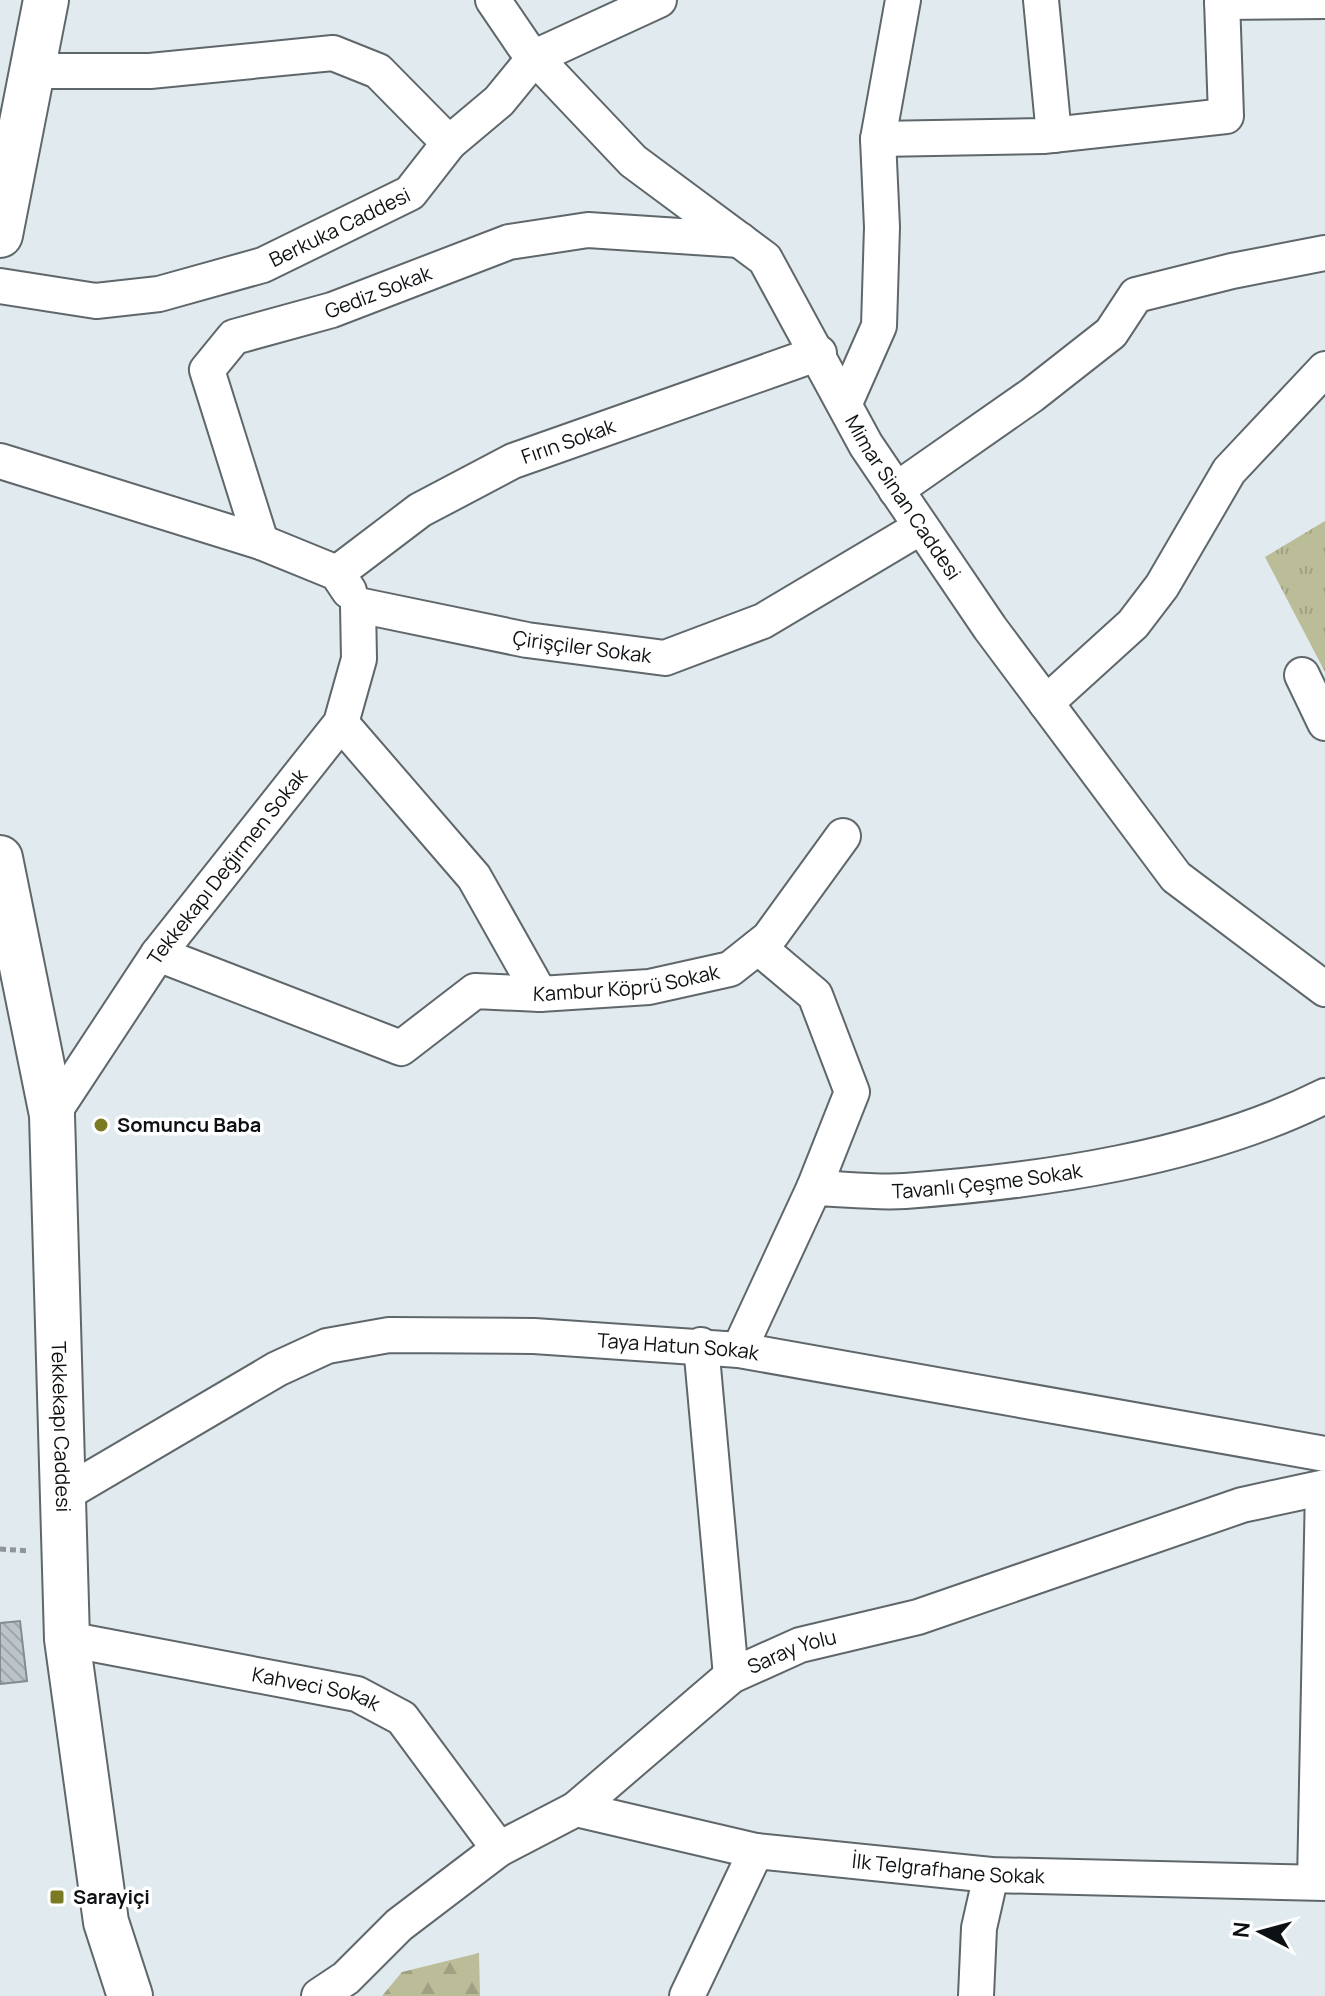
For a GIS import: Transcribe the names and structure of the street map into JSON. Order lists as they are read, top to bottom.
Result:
{
  "streets": {
    "main road": ["Tekkekapı Caddesi"],
    "street": [
      "Berkuka Caddesi",
      "Gediz Sokak",
      "Fırın Sokak",
      "Mimar Sinan Caddesi",
      "Çirişçiler Sokak",
      "Tekkekapı Değirmen Sokak",
      "Kambur Köprü Sokak",
      "Tavanlı Çeşme Sokak",
      "Taya Hatun Sokak",
      "Saray Yolu",
      "Kahveci Sokak",
      "İlk Telgrafhane Sokak"
    ]
  },
  "crossings": [
    ["Berkuka Caddesi", "Mimar Sinan Caddesi"],
    ["Gediz Sokak", "Mimar Sinan Caddesi"],
    ["Fırın Sokak", "Mimar Sinan Caddesi"],
    ["Mimar Sinan Caddesi", "Çirişçiler Sokak"],
    ["Çirişçiler Sokak", "Tekkekapı Değirmen Sokak"],
    ["Tekkekapı Değirmen Sokak", "Kambur Köprü Sokak"],
    ["Tekkekapı Değirmen Sokak", "Tekkekapı Caddesi"],
    ["Taya Hatun Sokak", "Tekkekapı Caddesi"],
    ["Tekkekapı Caddesi", "Kahveci Sokak"],
    ["Saray Yolu", "Kahveci Sokak"],
    ["Saray Yolu", "İlk Telgrafhane Sokak"]
  ],
  "places": {
    "other": ["Somuncu Baba"],
    "transit": ["Sarayiçi"]
  },
  "north": "left"
}
